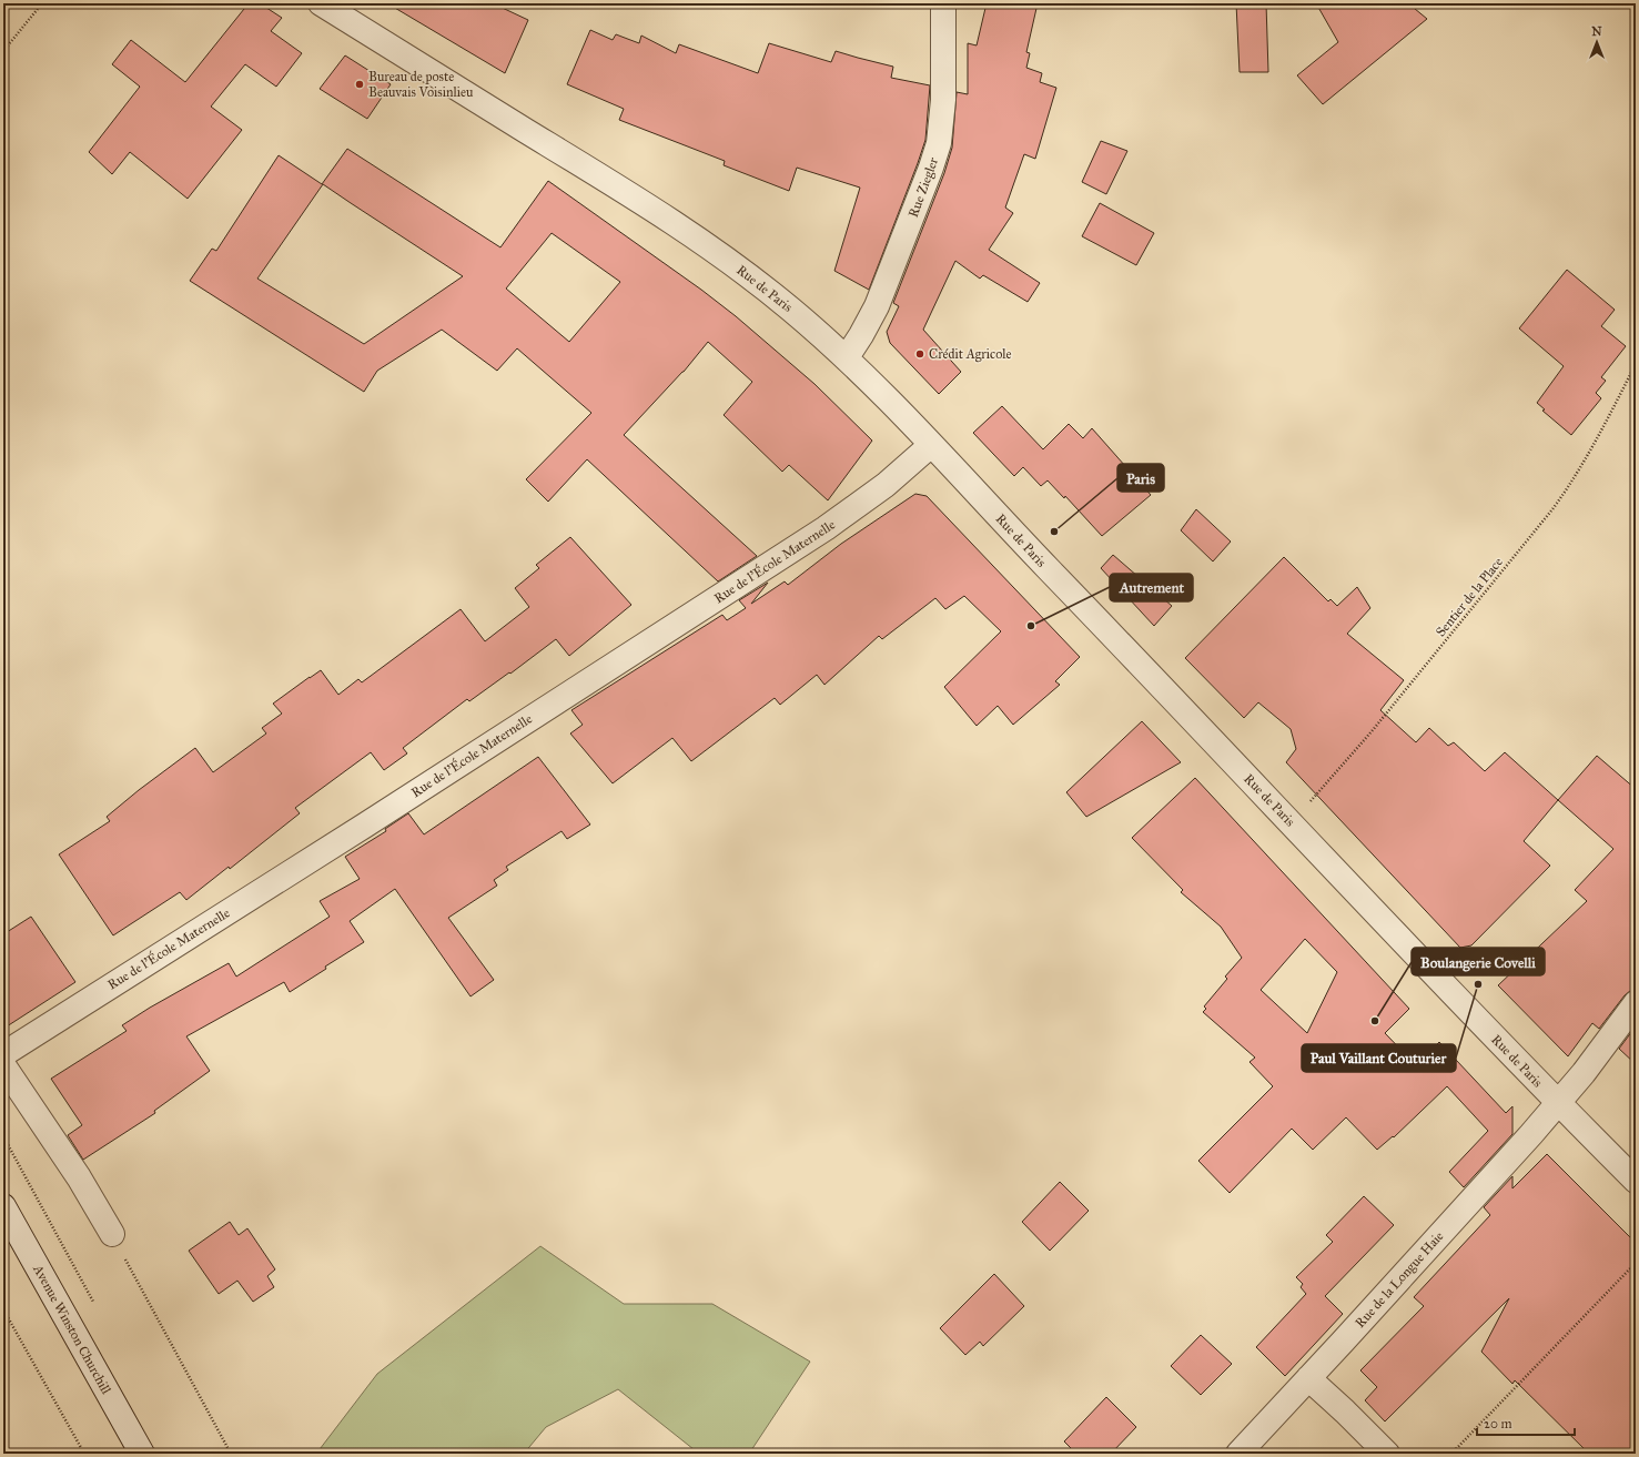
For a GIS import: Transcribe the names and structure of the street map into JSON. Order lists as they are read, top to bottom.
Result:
{
  "streets": {
    "street": [
      "Rue Ziegler",
      "Rue de Paris",
      "Rue de l'École Maternelle",
      "Rue de la Longue Haie",
      "Avenue Winston Churchill"
    ],
    "path": ["Sentier de la Place"]
  },
  "crossings": [
    ["Rue Ziegler", "Rue de Paris"],
    ["Rue de Paris", "Rue de l'École Maternelle"],
    ["Rue de Paris", "Sentier de la Place"],
    ["Rue de Paris", "Rue de la Longue Haie"]
  ],
  "places": [
    "Bureau de poste Beauvais Voisinlieu",
    "Crédit Agricole",
    "Paris",
    "Autrement",
    "Paul Vaillant Couturier",
    "Boulangerie Covelli"
  ],
  "scale_bar": "20 m",
  "north": "top"
}
